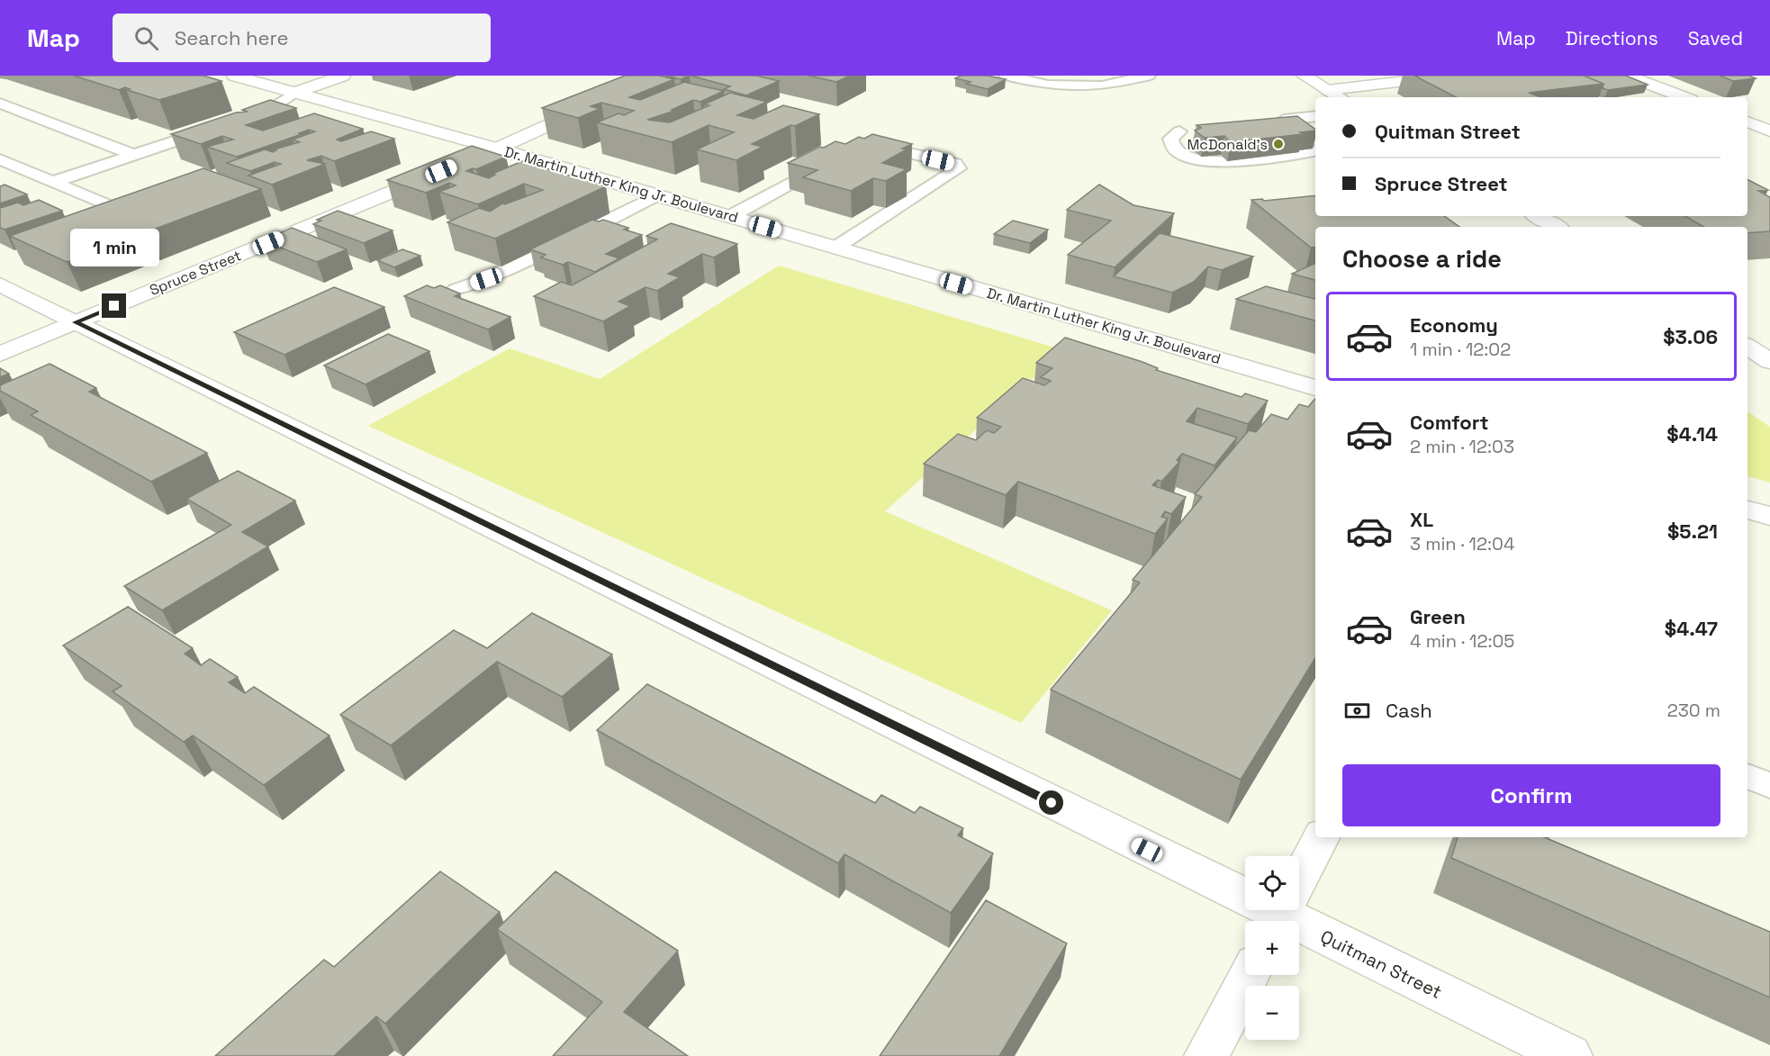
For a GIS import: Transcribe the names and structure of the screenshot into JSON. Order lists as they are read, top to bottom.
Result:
{
  "streets": {
    "street": ["Dr. Martin Luther King Jr. Boulevard", "Spruce Street", "Quitman Street"]
  },
  "crossings": [
    ["Dr. Martin Luther King Jr. Boulevard", "Spruce Street"],
    ["Spruce Street", "Quitman Street"]
  ],
  "places": ["McDonald's"],
  "page": {
    "header": "Map",
    "search": "Search here",
    "nav": ["Map", "Directions", "Saved"],
    "banner": ["Quitman Street", "Spruce Street"],
    "heading": "Choose a ride",
    "bubble": "1 min",
    "list": [
      {
        "name": "Economy",
        "note": "1 min · 12:02",
        "value": "$3.06"
      },
      {
        "name": "Comfort",
        "note": "2 min · 12:03",
        "value": "$4.14"
      },
      {
        "name": "XL",
        "note": "3 min · 12:04",
        "value": "$5.21"
      },
      {
        "name": "Green",
        "note": "4 min · 12:05",
        "value": "$4.47"
      }
    ],
    "pay": ["Cash", "230 m"],
    "buttons": "Confirm",
    "map_buttons": ["+", "−"]
  }
}
